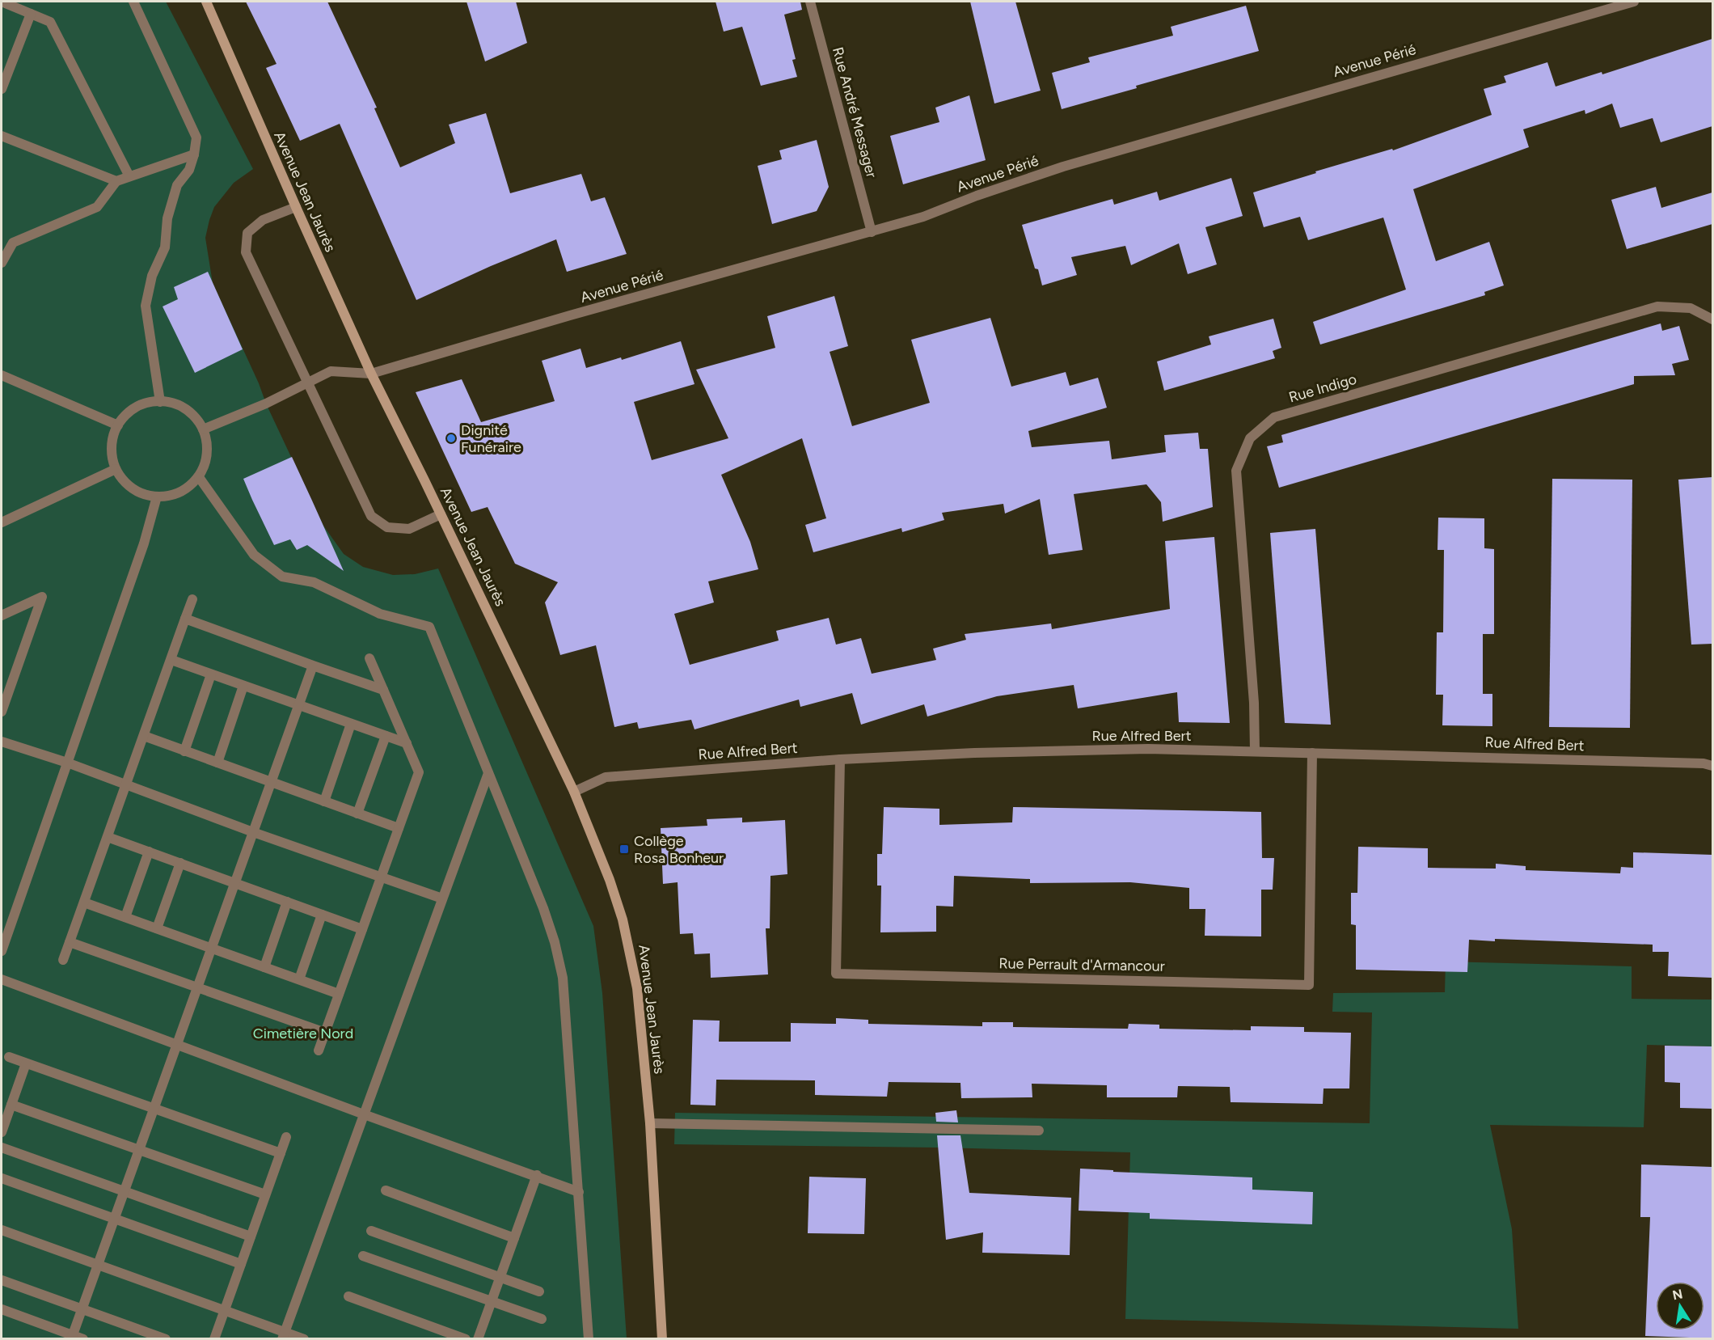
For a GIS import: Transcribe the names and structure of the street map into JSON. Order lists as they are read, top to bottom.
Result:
{
  "streets": {
    "street": [
      "Avenue Périé",
      "Rue André Messager",
      "Avenue Jean Jaurès",
      "Rue Indigo",
      "Rue Alfred Bert",
      "Rue Perrault d'Armancour"
    ]
  },
  "crossings": [
    ["Avenue Périé", "Rue André Messager"],
    ["Avenue Périé", "Avenue Jean Jaurès"],
    ["Avenue Jean Jaurès", "Rue Alfred Bert"],
    ["Rue Indigo", "Rue Alfred Bert"],
    ["Rue Alfred Bert", "Rue Perrault d'Armancour"]
  ],
  "parks": ["Cimetière Nord"],
  "places": {
    "other": ["Dignité Funéraire"],
    "transit": ["Collège Rosa Bonheur"]
  },
  "north": "top"
}
